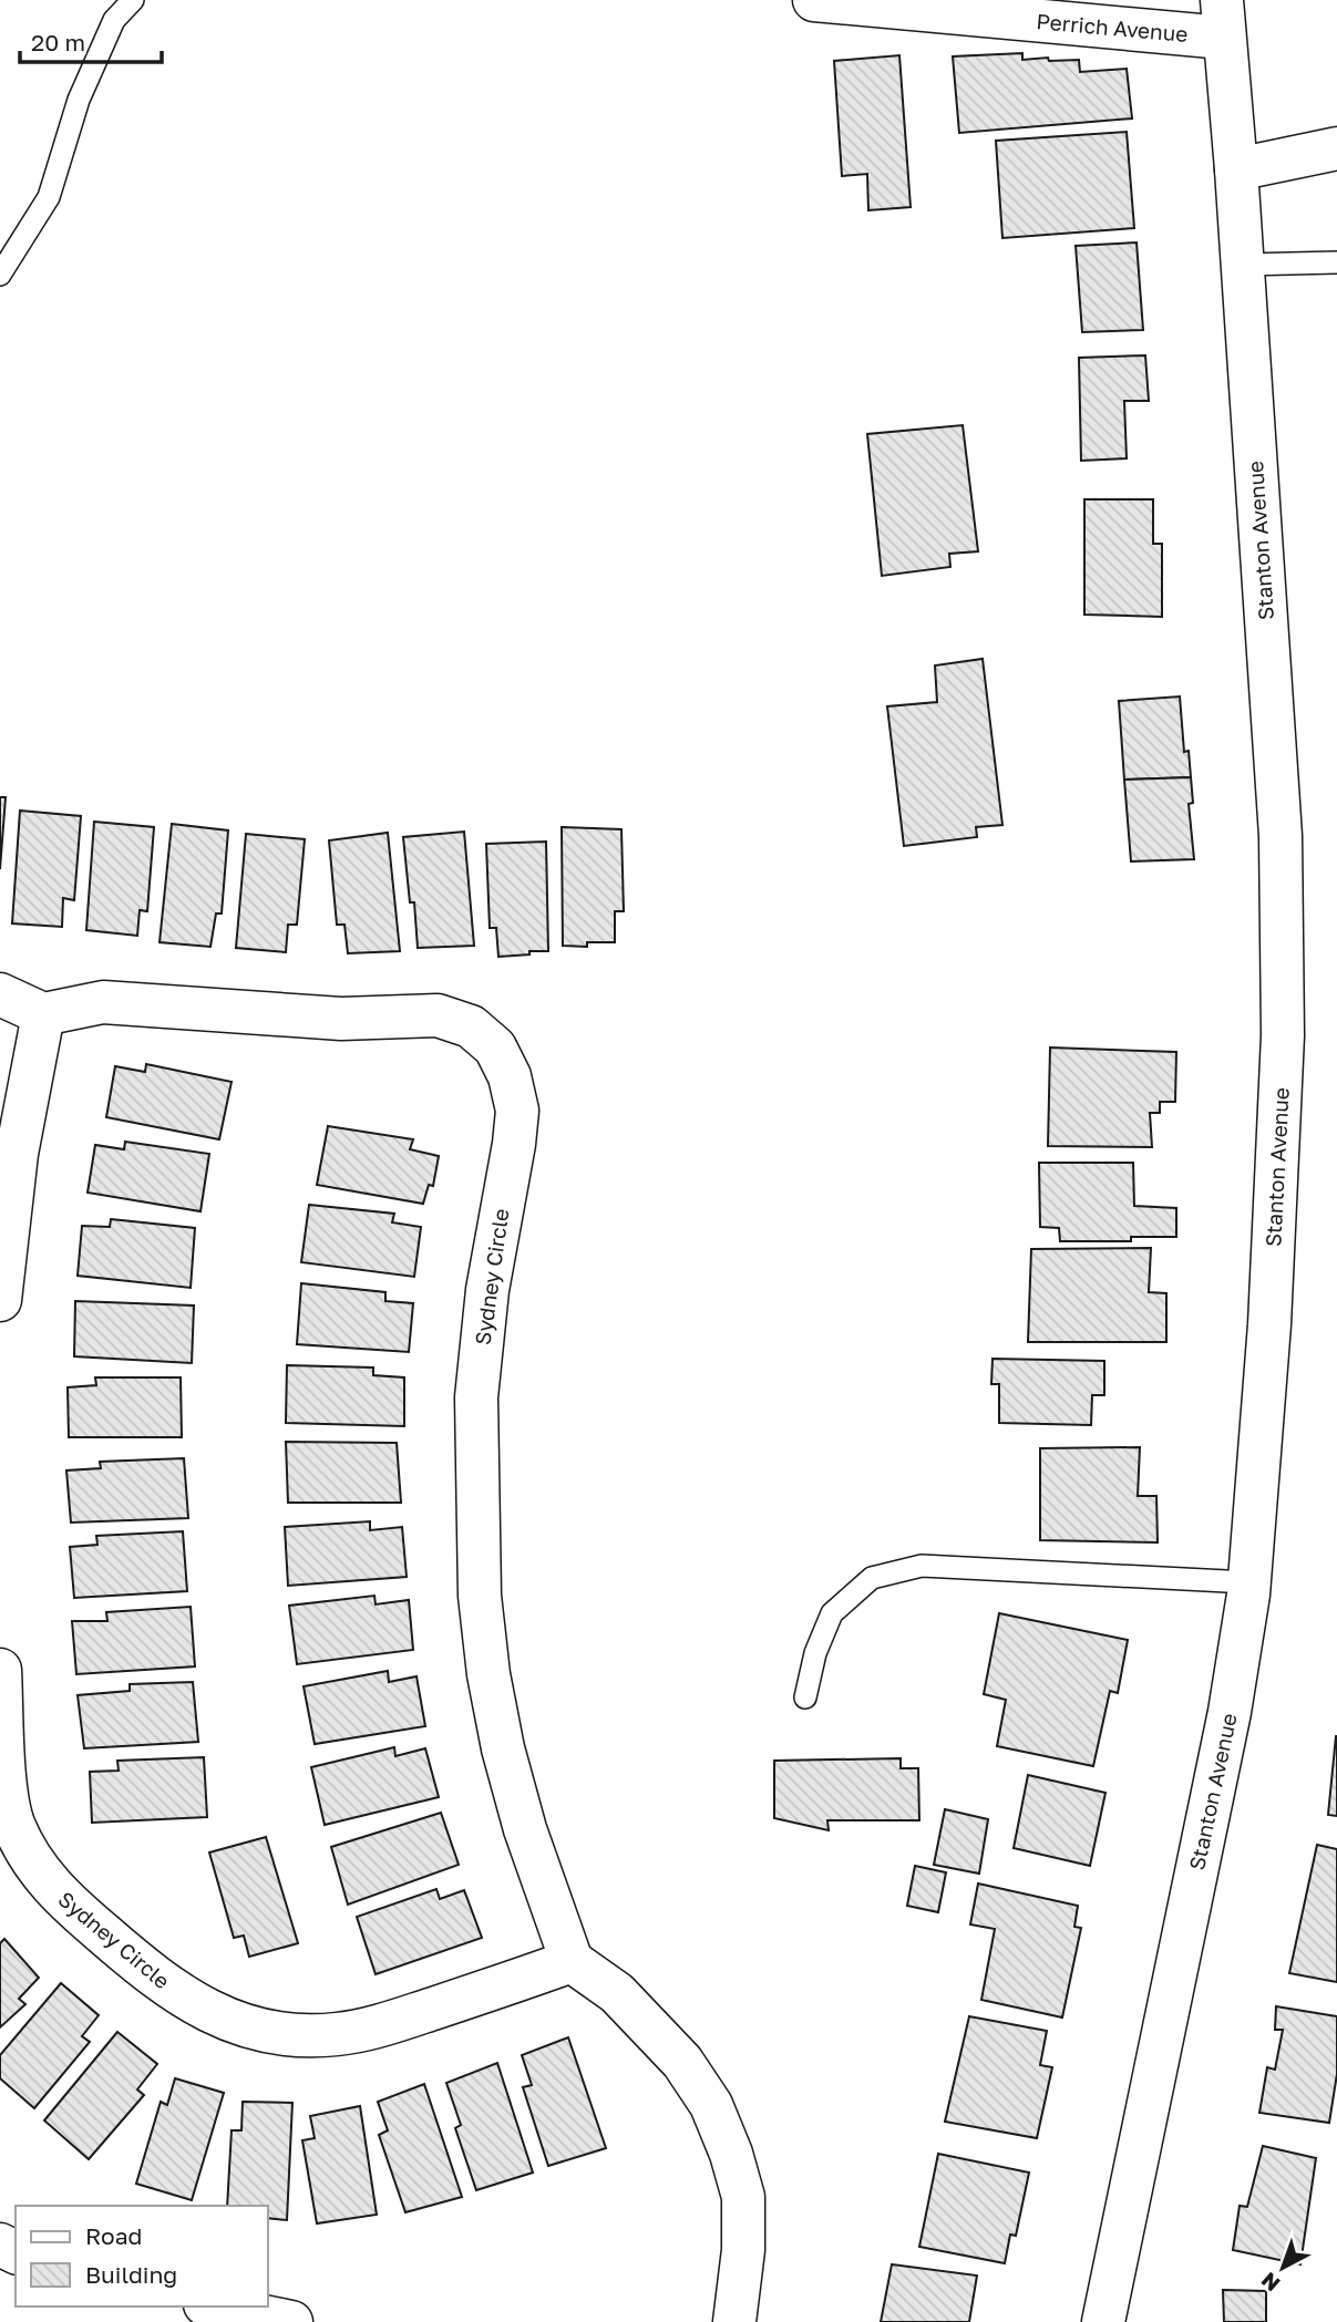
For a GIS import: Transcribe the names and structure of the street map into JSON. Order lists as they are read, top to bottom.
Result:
{
  "streets": {
    "street": ["Perrich Avenue", "Stanton Avenue", "Sydney Circle"]
  },
  "crossings": [
    ["Perrich Avenue", "Stanton Avenue"]
  ],
  "legend": ["Road", "Building"],
  "scale_bar": "20 m",
  "north": "bottom left"
}
